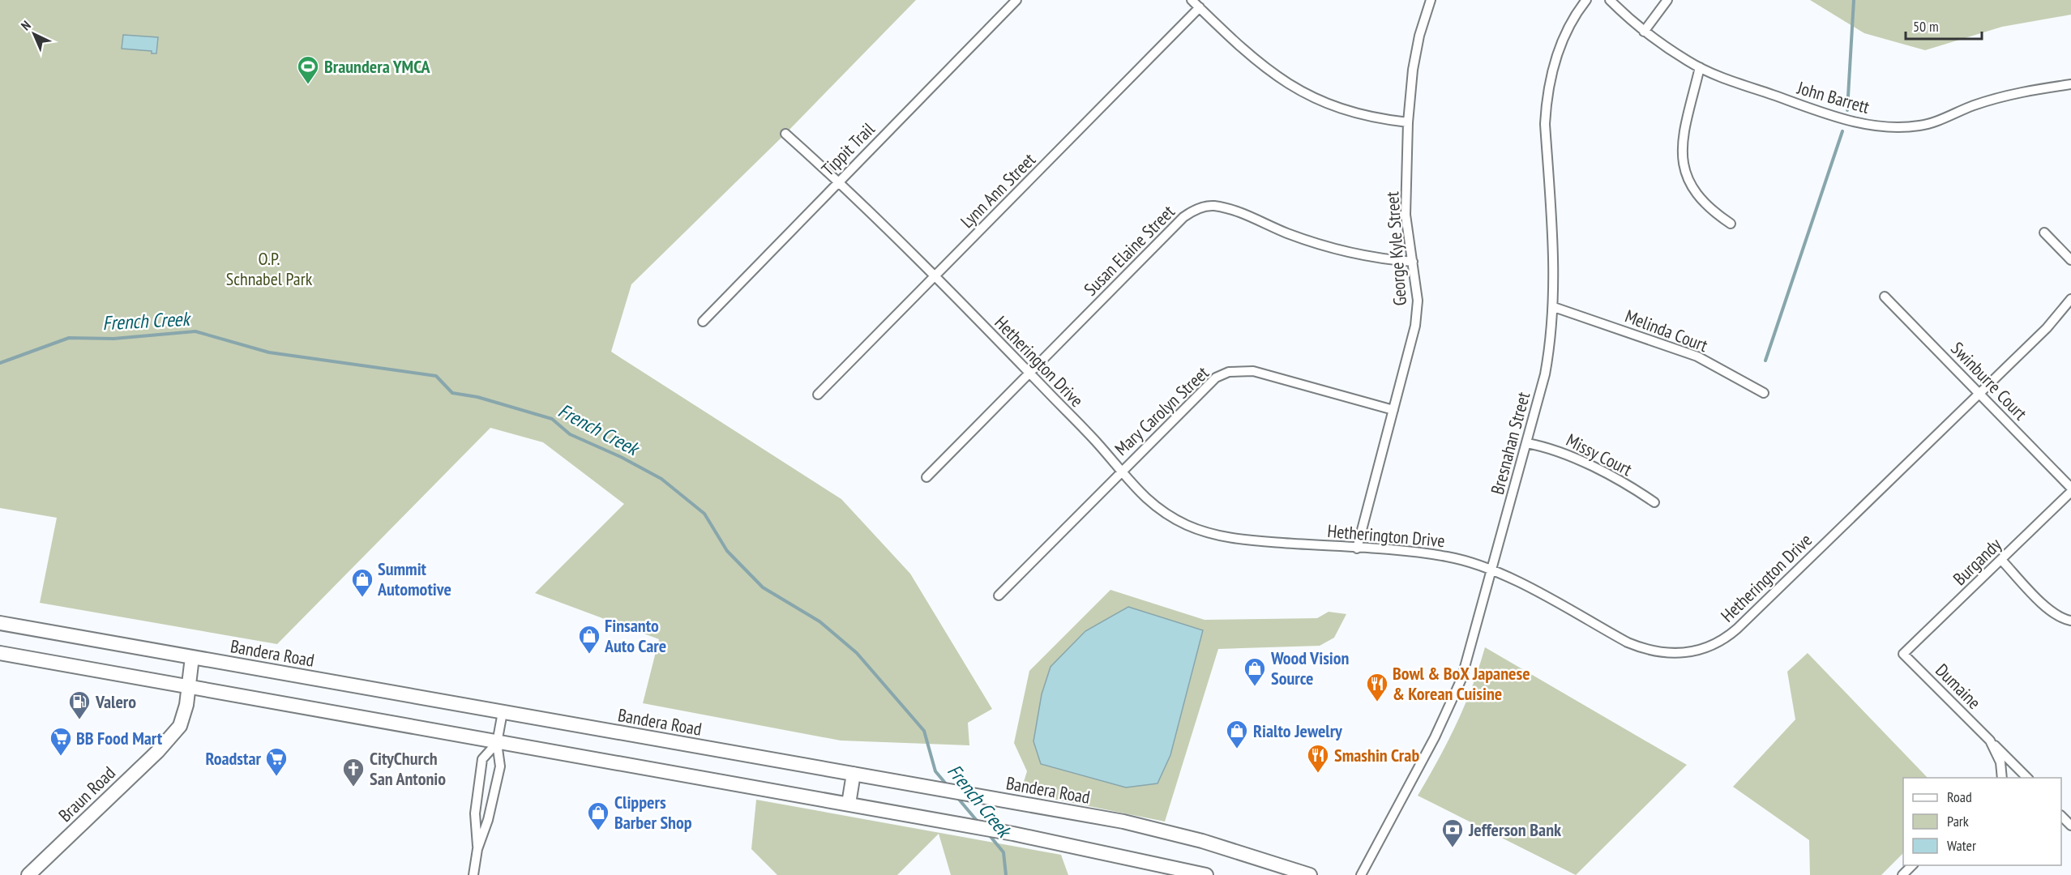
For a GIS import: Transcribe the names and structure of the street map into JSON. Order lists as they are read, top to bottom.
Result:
{
  "streets": {
    "main road": ["Bandera Road", "Braun Road"],
    "street": [
      "John Barrett",
      "Tippit Trail",
      "Lynn Ann Street",
      "George Kyle Street",
      "Susan Elaine Street",
      "Melinda Court",
      "Hetherington Drive",
      "Swinburre Court",
      "Mary Carolyn Street",
      "Bresnahan Street",
      "Missy Court",
      "Burgandy",
      "Dumaine"
    ]
  },
  "crossings": [
    ["Tippit Trail", "Hetherington Drive"],
    ["Lynn Ann Street", "Hetherington Drive"],
    ["George Kyle Street", "Susan Elaine Street"],
    ["George Kyle Street", "Hetherington Drive"],
    ["George Kyle Street", "Mary Carolyn Street"],
    ["Susan Elaine Street", "Hetherington Drive"],
    ["Melinda Court", "Bresnahan Street"],
    ["Hetherington Drive", "Swinburre Court"],
    ["Hetherington Drive", "Mary Carolyn Street"],
    ["Hetherington Drive", "Bresnahan Street"],
    ["Bresnahan Street", "Missy Court"],
    ["Burgandy", "Dumaine"],
    ["Bandera Road", "Braun Road"]
  ],
  "water": ["French Creek"],
  "parks": ["O.P. Schnabel Park"],
  "places": {
    "sports": ["Braundera YMCA"],
    "shop": [
      "Summit Automotive",
      "Finsanto Auto Care",
      "Wood Vision Source",
      "Rialto Jewelry",
      "Clippers Barber Shop"
    ],
    "restaurant": ["Bowl & BoX Japanese & Korean Cuisine", "Smashin Crab"],
    "fuel station": ["Valero"],
    "supermarket": ["BB Food Mart", "Roadstar"],
    "church": ["CityChurch San Antonio"],
    "bank": ["Jefferson Bank"]
  },
  "legend": ["Road", "Park", "Water"],
  "scale_bar": "50 m",
  "north": "top left"
}
